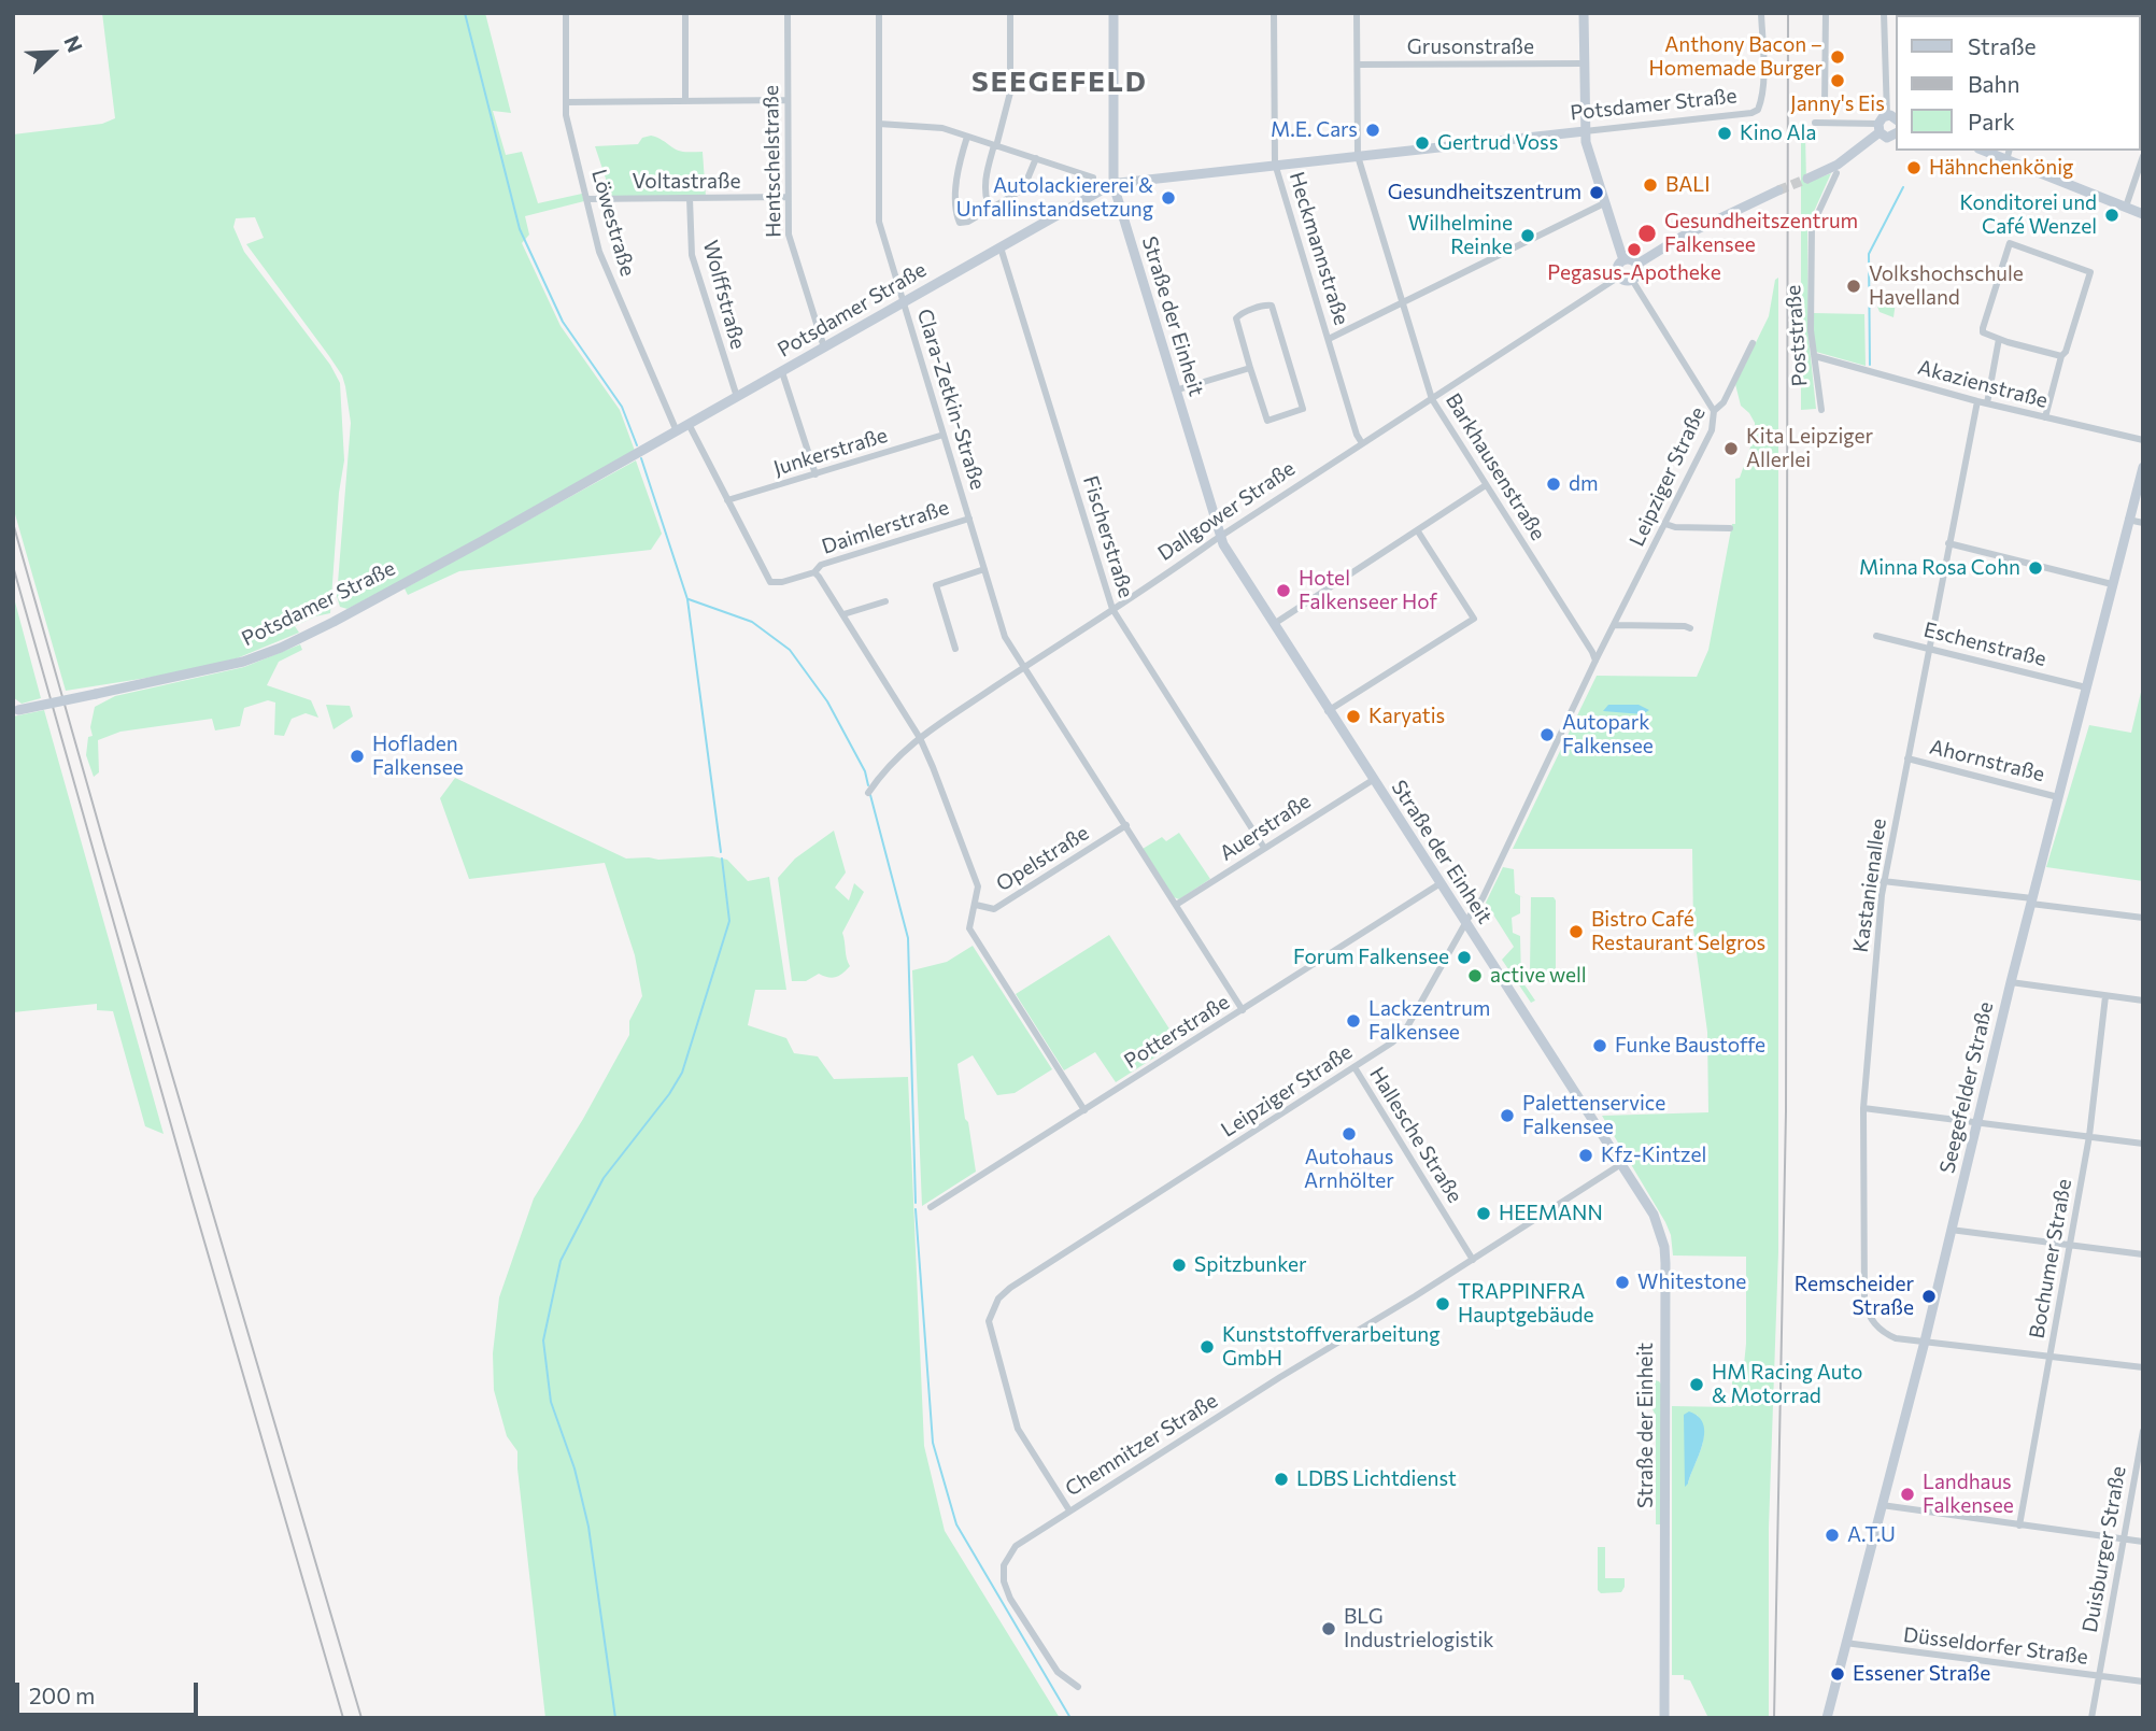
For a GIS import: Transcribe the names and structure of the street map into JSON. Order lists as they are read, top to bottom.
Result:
{
  "streets": {
    "street": [
      "Grusonstraße",
      "Potsdamer Straße",
      "Hentschelstraße",
      "Voltastraße",
      "Löwestraße",
      "Heckmannstraße",
      "Wolffstraße",
      "Straße der Einheit",
      "Poststraße",
      "Akazienstraße",
      "Clara-Zetkin-Straße",
      "Junkerstraße",
      "Barkhausenstraße",
      "Leipziger Straße",
      "Dallgower Straße",
      "Daimlerstraße",
      "Fischerstraße",
      "Eschenstraße",
      "Ahornstraße",
      "Auerstraße",
      "Opelstraße",
      "Kastanienallee",
      "Potterstraße",
      "Seegefelder Straße",
      "Hallesche Straße",
      "Bochumer Straße",
      "Chemnitzer Straße",
      "Duisburger Straße",
      "Düsseldorfer Straße"
    ]
  },
  "crossings": [
    ["Grusonstraße", "Barkhausenstraße"],
    ["Potsdamer Straße", "Hentschelstraße"],
    ["Potsdamer Straße", "Löwestraße"],
    ["Potsdamer Straße", "Heckmannstraße"],
    ["Potsdamer Straße", "Wolffstraße"],
    ["Potsdamer Straße", "Straße der Einheit"],
    ["Potsdamer Straße", "Clara-Zetkin-Straße"],
    ["Potsdamer Straße", "Barkhausenstraße"],
    ["Potsdamer Straße", "Fischerstraße"],
    ["Hentschelstraße", "Voltastraße"],
    ["Voltastraße", "Löwestraße"],
    ["Voltastraße", "Wolffstraße"],
    ["Heckmannstraße", "Dallgower Straße"],
    ["Straße der Einheit", "Leipziger Straße"],
    ["Straße der Einheit", "Dallgower Straße"],
    ["Straße der Einheit", "Auerstraße"],
    ["Straße der Einheit", "Potterstraße"],
    ["Straße der Einheit", "Chemnitzer Straße"],
    ["Poststraße", "Akazienstraße"],
    ["Akazienstraße", "Kastanienallee"],
    ["Clara-Zetkin-Straße", "Junkerstraße"],
    ["Clara-Zetkin-Straße", "Dallgower Straße"],
    ["Clara-Zetkin-Straße", "Daimlerstraße"],
    ["Clara-Zetkin-Straße", "Auerstraße"],
    ["Clara-Zetkin-Straße", "Opelstraße"],
    ["Clara-Zetkin-Straße", "Potterstraße"],
    ["Junkerstraße", "Daimlerstraße"],
    ["Barkhausenstraße", "Leipziger Straße"],
    ["Barkhausenstraße", "Dallgower Straße"],
    ["Leipziger Straße", "Hallesche Straße"],
    ["Leipziger Straße", "Chemnitzer Straße"],
    ["Dallgower Straße", "Fischerstraße"],
    ["Fischerstraße", "Auerstraße"],
    ["Eschenstraße", "Kastanienallee"],
    ["Eschenstraße", "Seegefelder Straße"],
    ["Ahornstraße", "Kastanienallee"],
    ["Ahornstraße", "Seegefelder Straße"],
    ["Kastanienallee", "Seegefelder Straße"],
    ["Kastanienallee", "Bochumer Straße"],
    ["Seegefelder Straße", "Düsseldorfer Straße"],
    ["Hallesche Straße", "Chemnitzer Straße"],
    ["Duisburger Straße", "Düsseldorfer Straße"]
  ],
  "districts": ["SEEGEFELD"],
  "places": [
    "Anthony Bacon – Homemade Burger",
    "Janny's Eis",
    "M.E. Cars",
    "Kino Ala",
    "Gertrud Voss",
    "Hähnchenkönig",
    "BALI",
    "Gesundheitszentrum",
    "Autolackiererei & Unfallinstandsetzung",
    "Konditorei und Café Wenzel",
    "Gesundheitszentrum Falkensee",
    "Wilhelmine Reinke",
    "Pegasus-Apotheke",
    "Volkshochschule Havelland",
    "Kita Leipziger Allerlei",
    "dm",
    "Minna Rosa Cohn",
    "Hotel Falkenseer Hof",
    "Karyatis",
    "Autopark Falkensee",
    "Hofladen Falkensee",
    "Bistro Café Restaurant Selgros",
    "Forum Falkensee",
    "active well",
    "Lackzentrum Falkensee",
    "Funke Baustoffe",
    "Palettenservice Falkensee",
    "Autohaus Arnhölter",
    "Kfz-Kintzel",
    "HEEMANN",
    "Spitzbunker",
    "Whitestone",
    "Remscheider Straße",
    "TRAPPINFRA Hauptgebäude",
    "Kunststoffverarbeitung GmbH",
    "HM Racing Auto & Motorrad",
    "LDBS Lichtdienst",
    "Landhaus Falkensee",
    "A.T.U",
    "BLG Industrielogistik",
    "Essener Straße"
  ],
  "legend": ["Straße", "Bahn", "Park"],
  "scale_bar": "200 m",
  "north": "top right"
}
